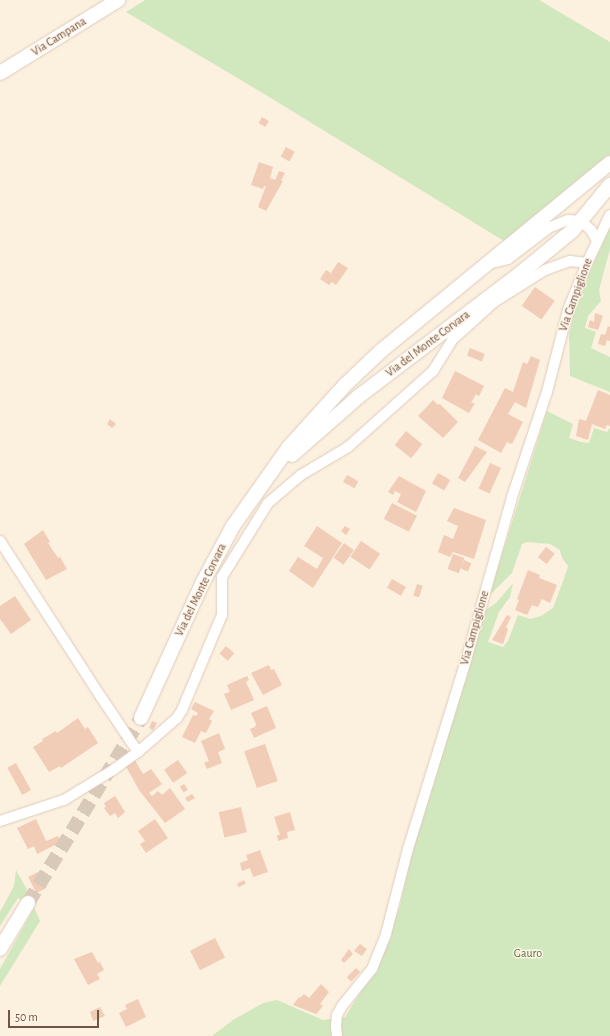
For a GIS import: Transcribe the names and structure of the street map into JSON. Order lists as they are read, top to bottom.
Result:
{
  "streets": {
    "main road": ["Via Campana", "Via del Monte Corvara"],
    "street": ["Via Campiglione"]
  },
  "parks": ["Gauro"],
  "scale_bar": "50 m"
}
